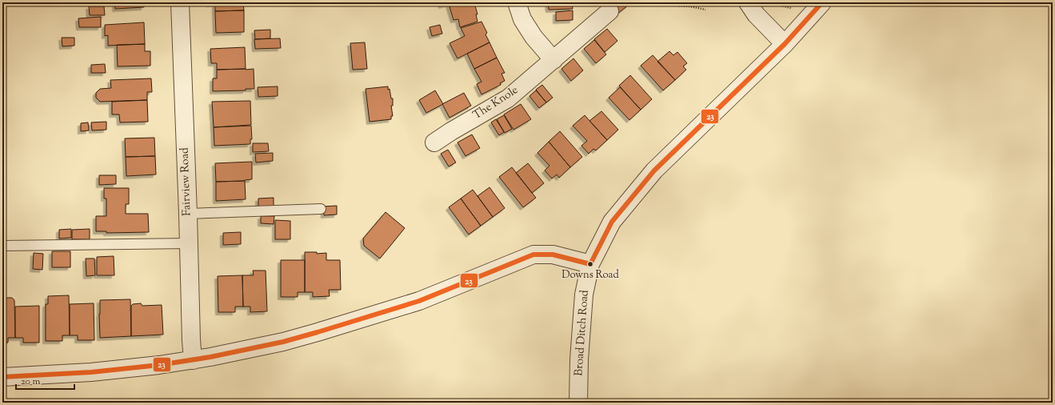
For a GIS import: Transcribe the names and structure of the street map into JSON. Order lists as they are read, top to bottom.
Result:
{
  "streets": {
    "street": ["The Knole", "Fairview Road", "Broad Ditch Road"]
  },
  "places": ["Downs Road"],
  "lines": ["transit line 23"],
  "scale_bar": "20 m"
}
